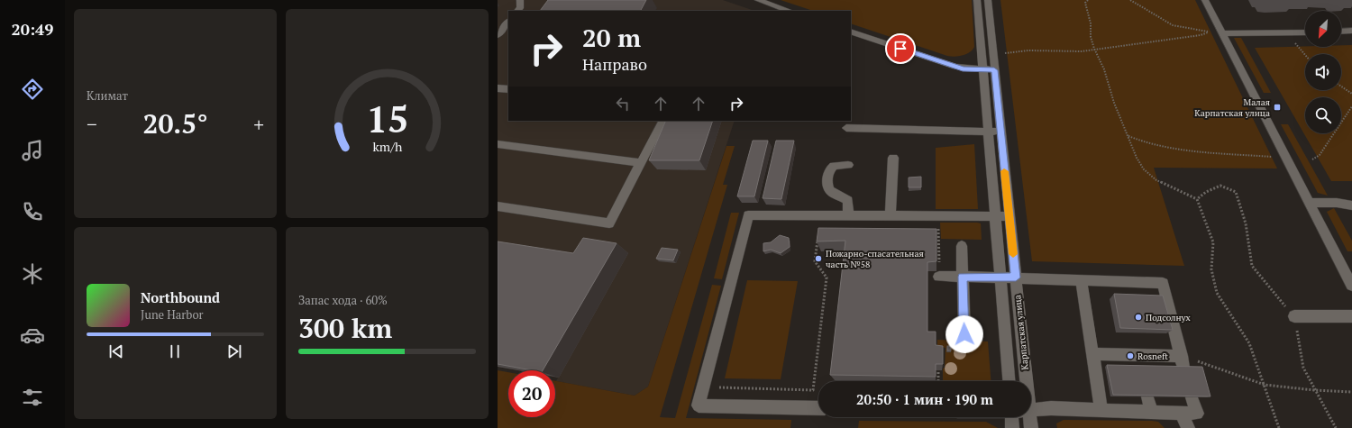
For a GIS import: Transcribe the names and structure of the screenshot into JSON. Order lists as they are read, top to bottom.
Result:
{
  "streets": {
    "street": ["Карпатская улица"]
  },
  "places": {
    "transit": ["Малая Карпатская улица"],
    "other": ["Пожарно-спасательная часть №58", "Подсолнух", "Rosneft"]
  },
  "north": "bottom left",
  "page": {
    "tabs": "20:49",
    "tile": [
      "Климат",
      ["Запас хода · 60%", "300 km"]
    ],
    "turn": ["20 m", "Направо"],
    "heat": ["−", "20.5°", "+"],
    "song": ["Northbound", "June Harbor"],
    "limit": "20",
    "trip": "20:50 · 1 мин · 190 m",
    "gauge": ["15", "km/h"]
  }
}
